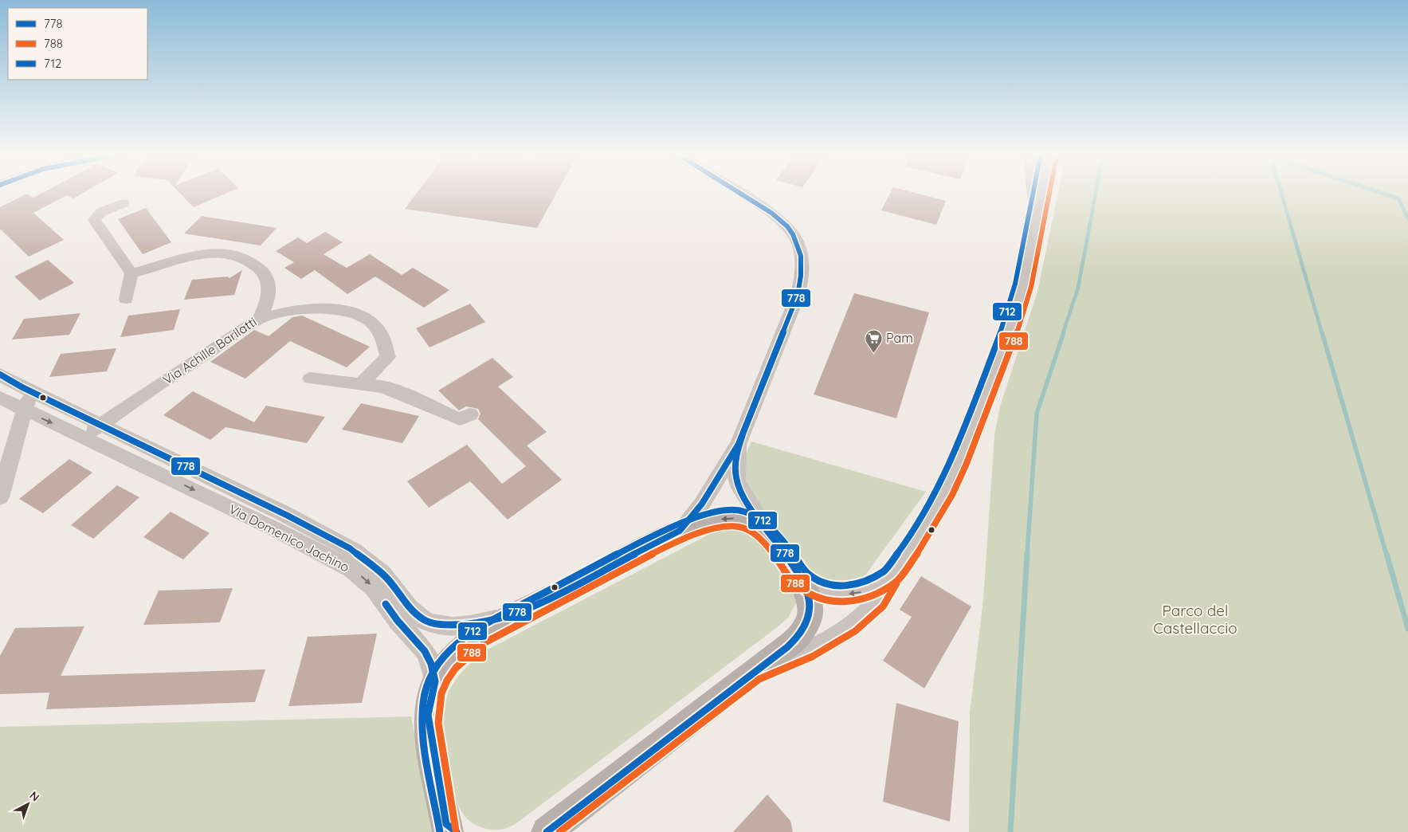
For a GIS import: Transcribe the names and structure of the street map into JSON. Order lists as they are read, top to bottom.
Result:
{
  "streets": {
    "main road": ["Via Domenico Jachino"],
    "street": ["Via Achille Barilatti"]
  },
  "crossings": [
    ["Via Achille Barilatti", "Via Domenico Jachino"]
  ],
  "parks": ["Parco del Castellaccio"],
  "places": {
    "supermarket": ["Pam"]
  },
  "lines": ["transit line 778", "transit line 788", "transit line 712"],
  "legend": ["778", "788", "712"],
  "north": "top right"
}
